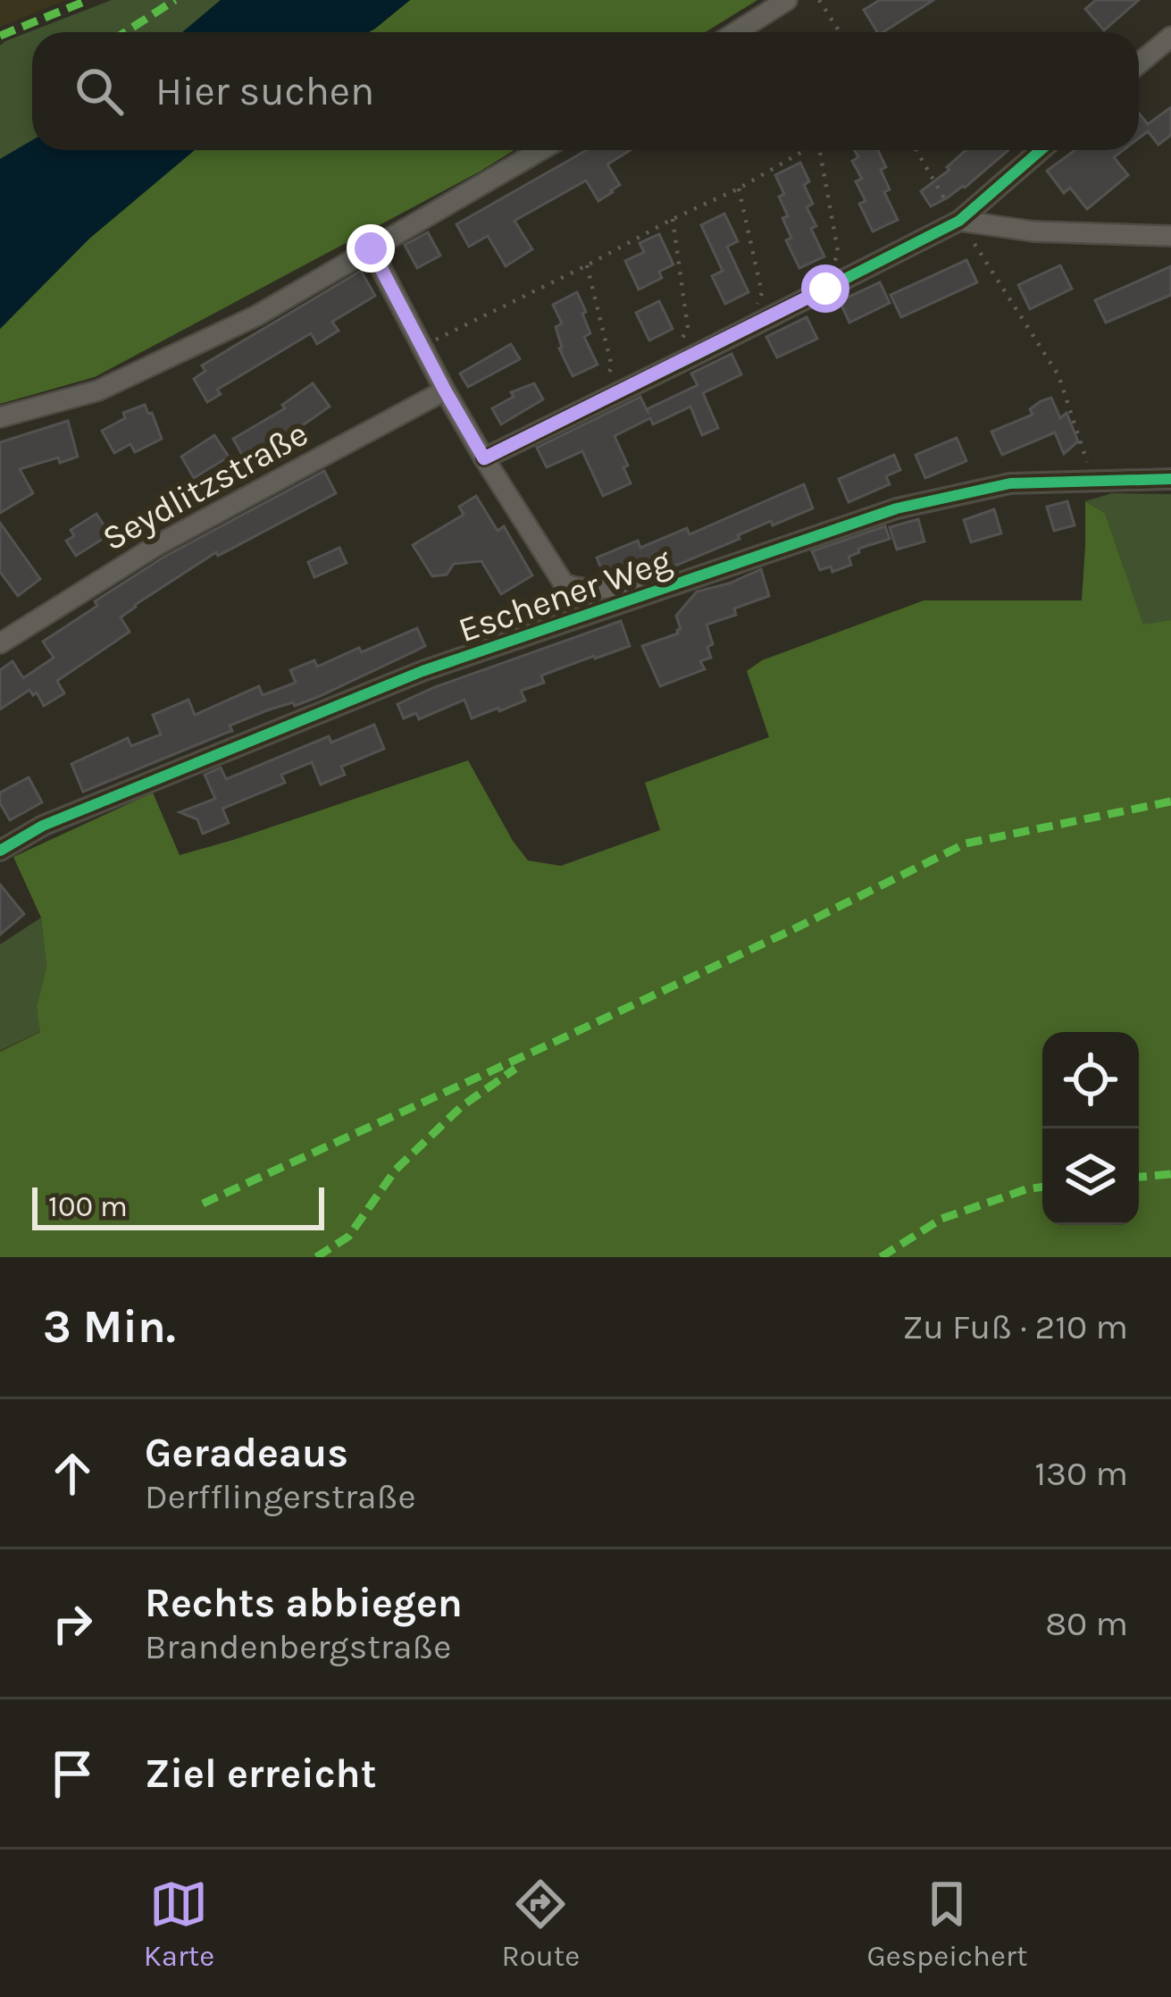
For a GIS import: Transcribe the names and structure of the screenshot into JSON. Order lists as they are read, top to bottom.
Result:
{
  "streets": {
    "street": ["Seydlitzstraße", "Eschener Weg"]
  },
  "scale_bar": "100 m",
  "page": {
    "search": "Hier suchen",
    "scale": "100 m",
    "heading": ["3 Min.", "Zu Fuß · 210 m"],
    "list": [
      ["Geradeaus", "Derfflingerstraße", "130 m"],
      ["Rechts abbiegen", "Brandenbergstraße", "80 m"],
      "Ziel erreicht"
    ],
    "nav": ["Karte", "Route", "Gespeichert"]
  }
}
